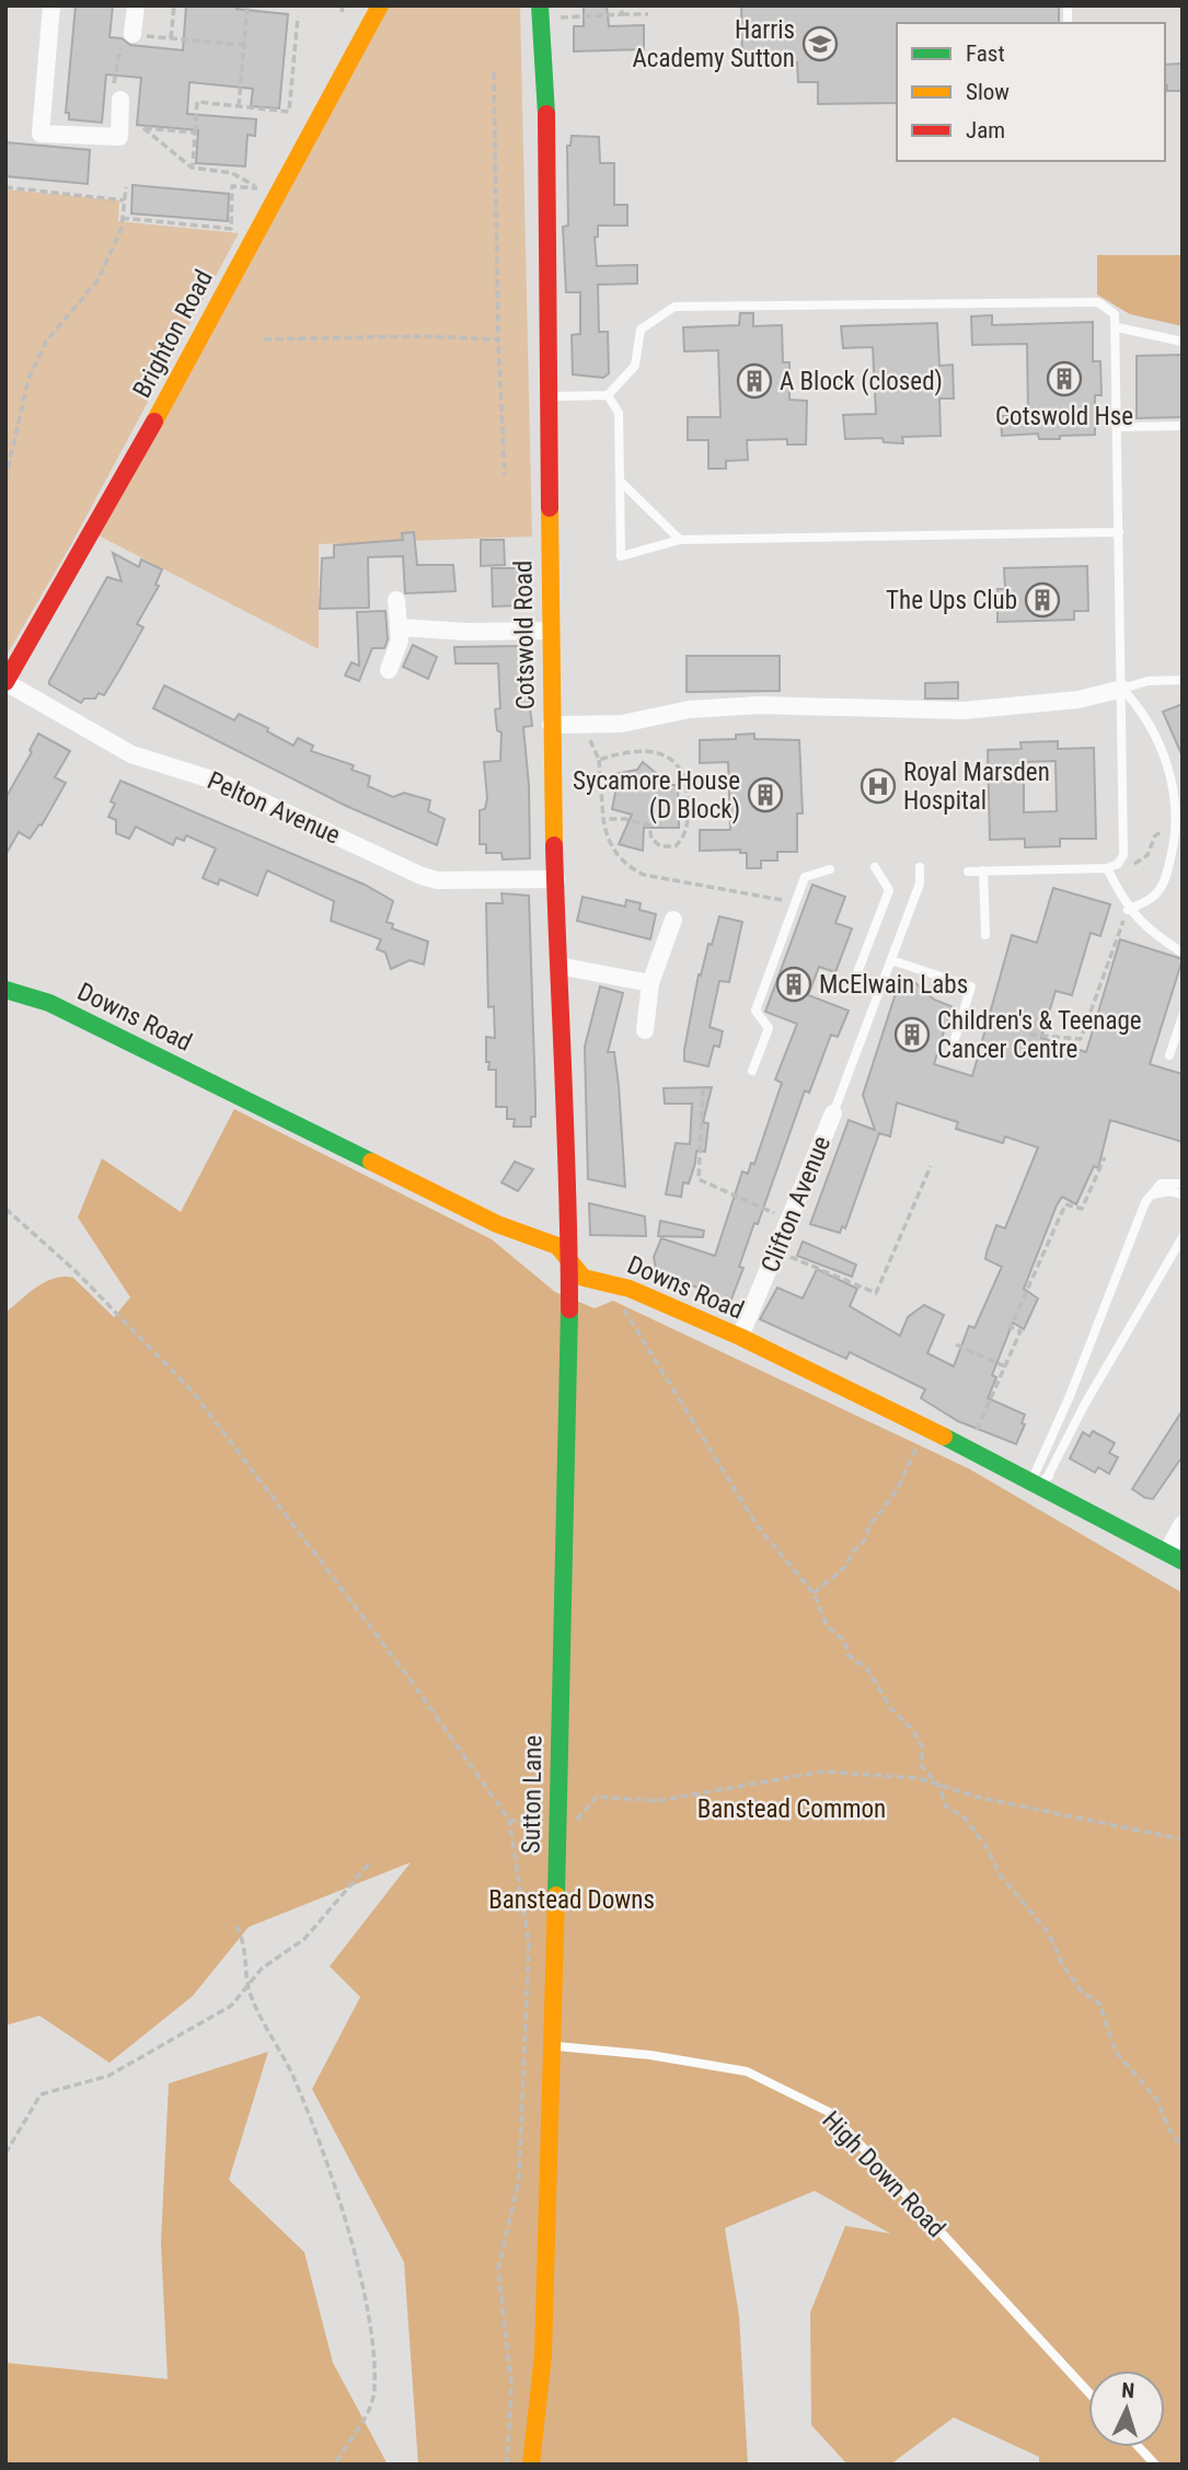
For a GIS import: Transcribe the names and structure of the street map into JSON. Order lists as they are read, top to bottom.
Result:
{
  "streets": {
    "main road": [
      "Brighton Road",
      "Cotswold Road",
      "Downs Road",
      "Sutton Lane"
    ],
    "street": ["Pelton Avenue", "Clifton Avenue"],
    "lane": ["High Down Road"]
  },
  "crossings": [
    ["Brighton Road", "Pelton Avenue"],
    ["Cotswold Road", "Pelton Avenue"],
    ["Cotswold Road", "Downs Road"],
    ["Cotswold Road", "Sutton Lane"],
    ["Downs Road", "Clifton Avenue"],
    ["Downs Road", "Sutton Lane"],
    ["Sutton Lane", "High Down Road"]
  ],
  "parks": ["Banstead Common", "Banstead Downs"],
  "places": {
    "school or university": ["Harris Academy Sutton"],
    "building": [
      "Cotswold Hse",
      "A Block (closed)",
      "The Ups Club",
      "Sycamore House (D Block)",
      "McElwain Labs",
      "Children's & Teenage Cancer Centre"
    ],
    "hospital": ["Royal Marsden Hospital"]
  },
  "legend": ["Fast", "Slow", "Jam"],
  "north": "top"
}
